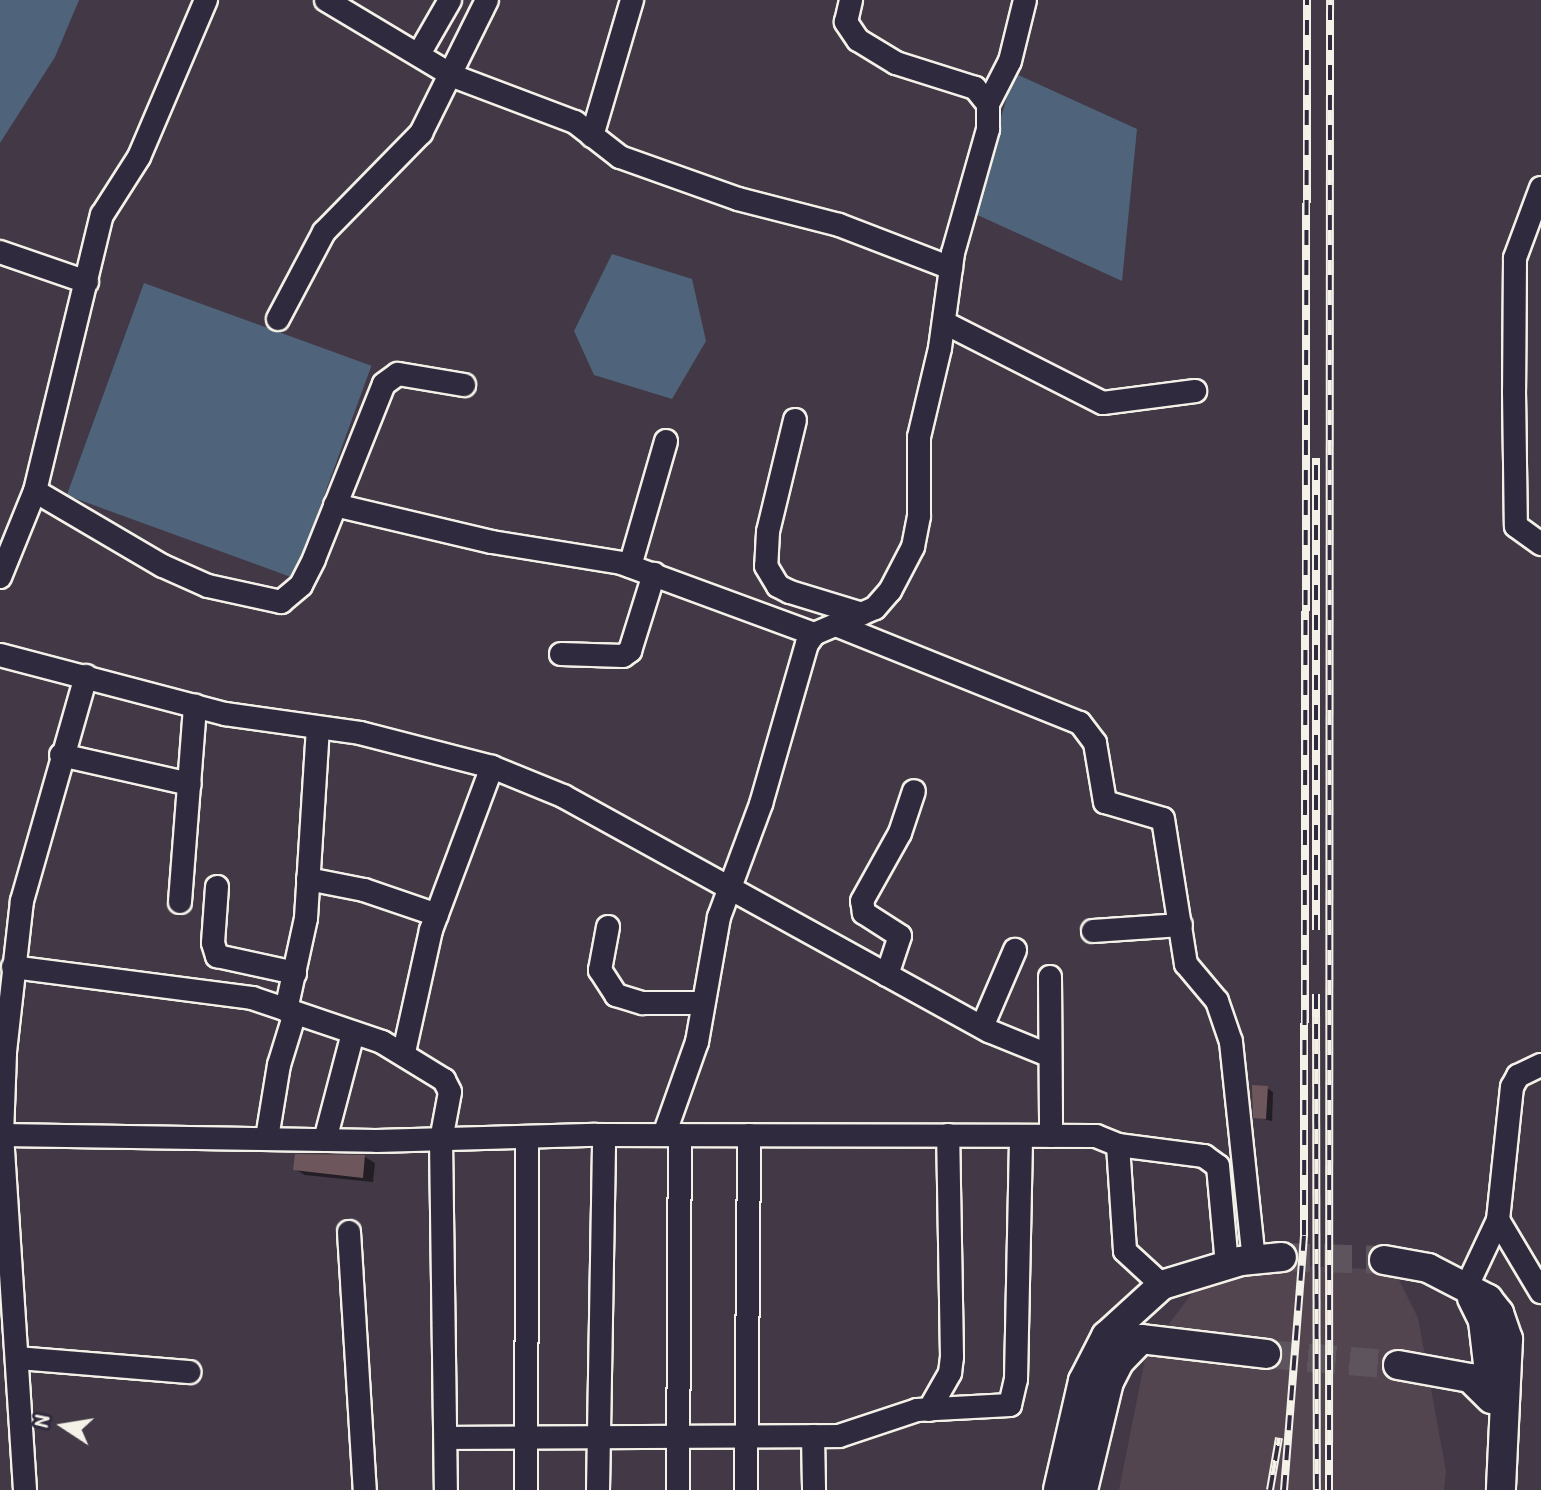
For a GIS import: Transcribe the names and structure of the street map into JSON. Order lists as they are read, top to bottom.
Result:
{
  "north": "left"
}
